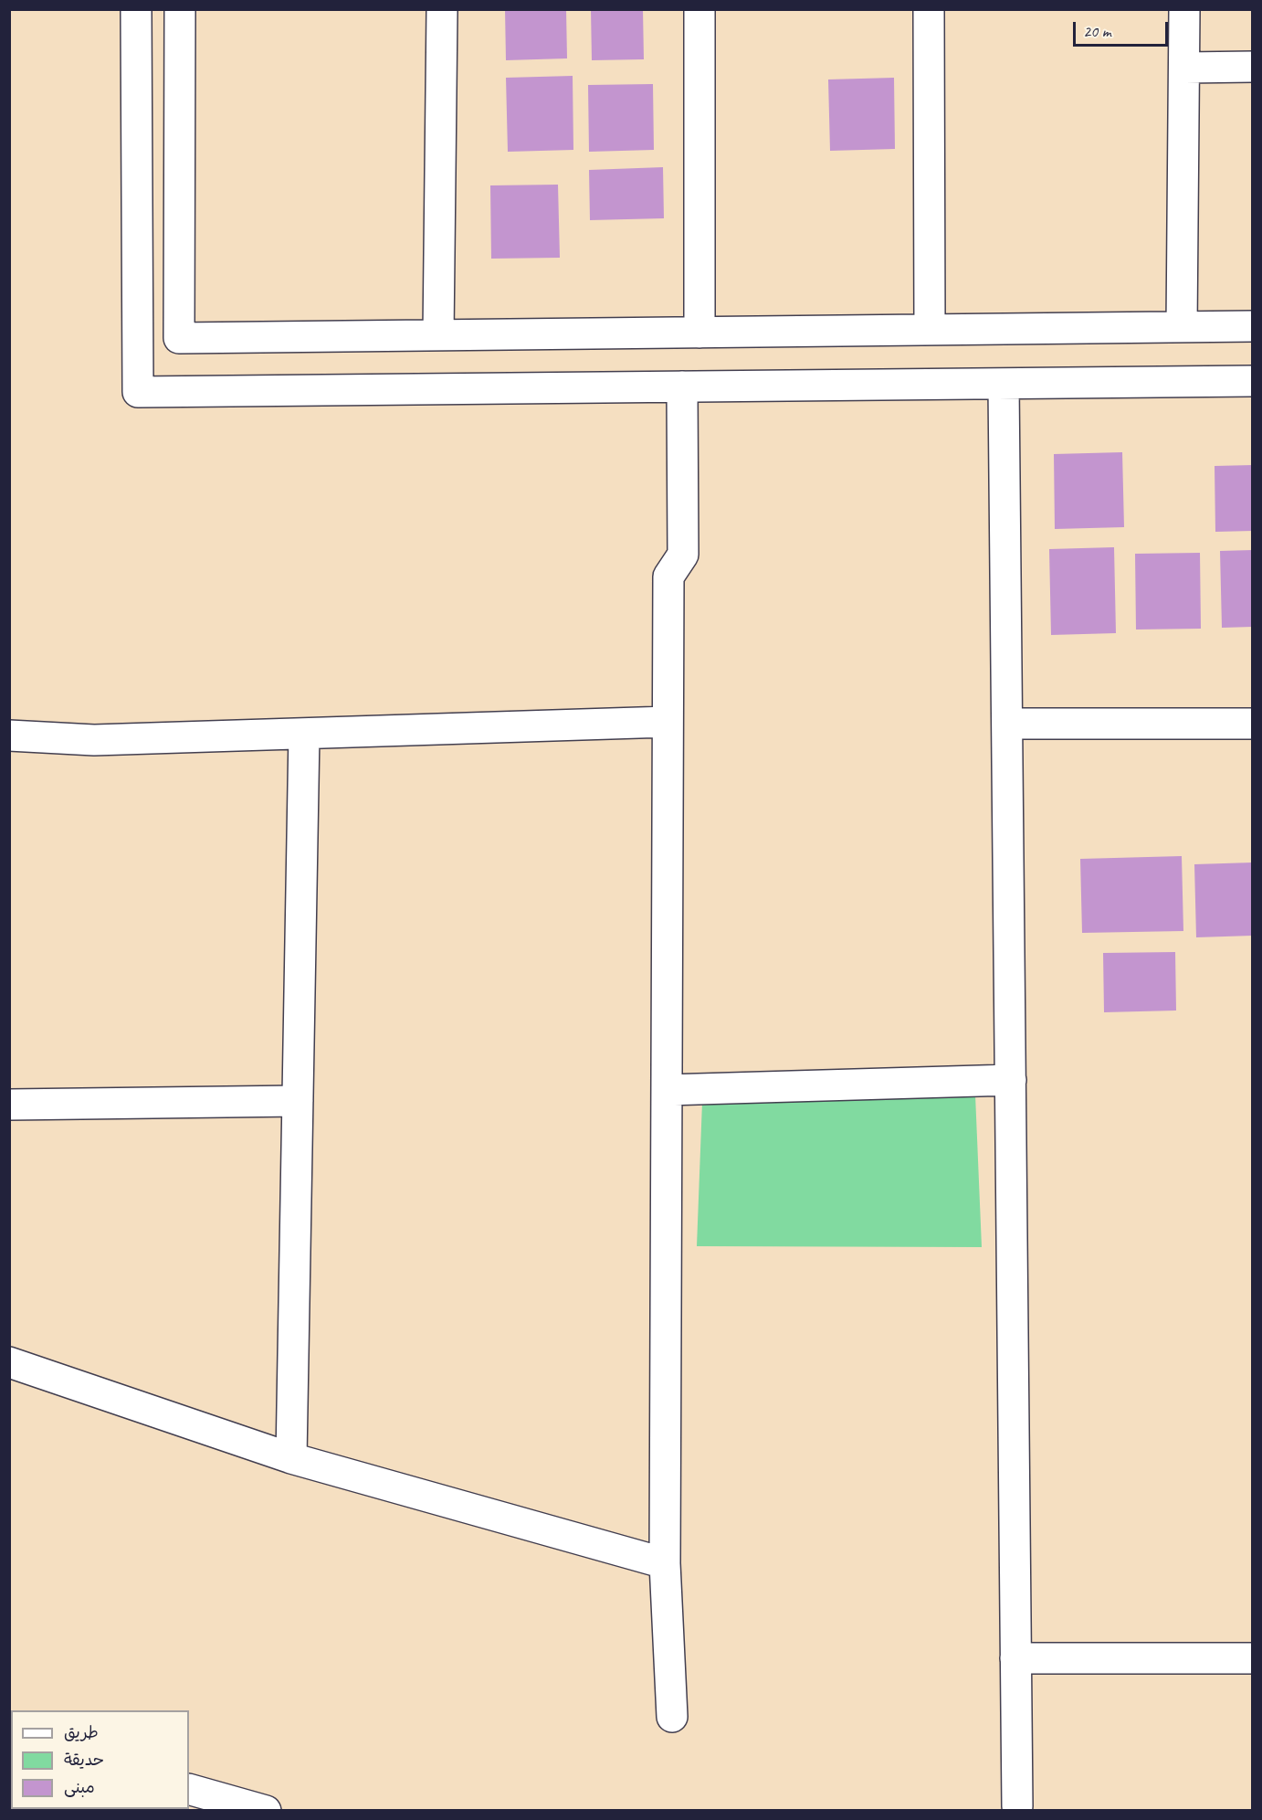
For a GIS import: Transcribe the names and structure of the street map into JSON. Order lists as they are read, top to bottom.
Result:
{
  "legend": ["طريق", "حديقة", "مبنى"],
  "scale_bar": "20 m"
}
